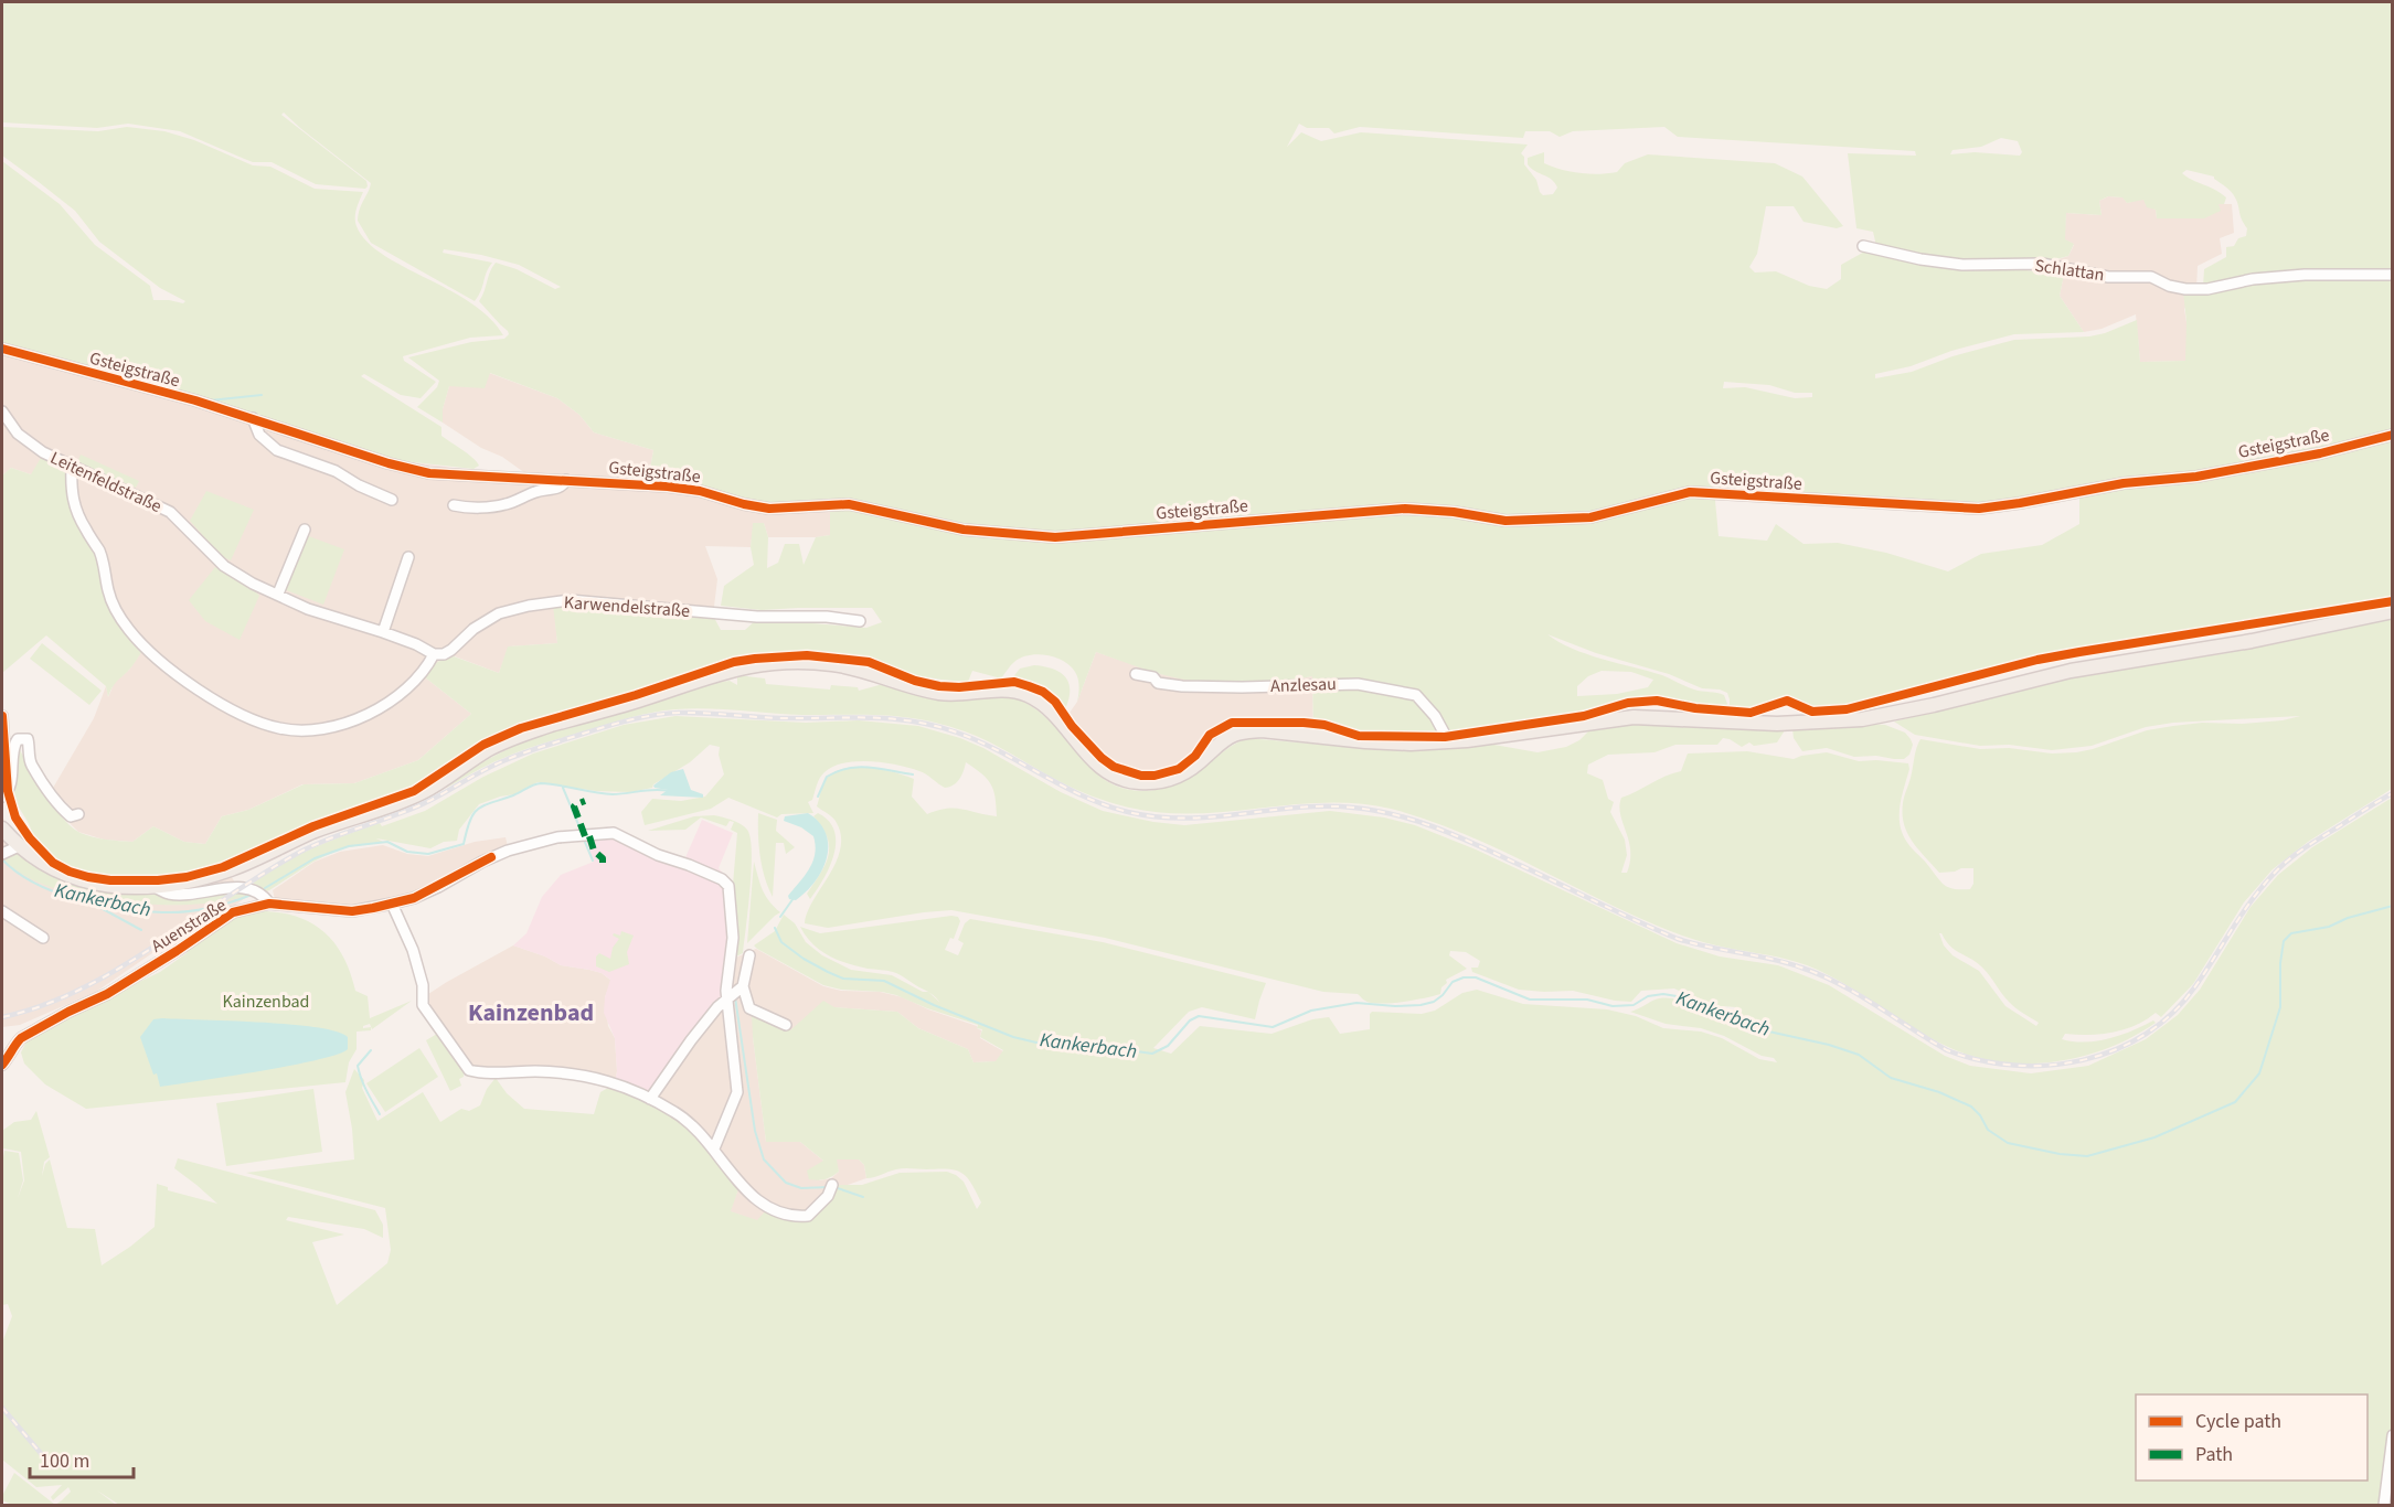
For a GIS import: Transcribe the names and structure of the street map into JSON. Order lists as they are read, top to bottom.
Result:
{
  "streets": {
    "street": [
      "Schlattan",
      "Gsteigstraße",
      "Leitenfeldstraße",
      "Karwendelstraße",
      "Anzlesau",
      "Auenstraße"
    ]
  },
  "crossings": [
    ["Leitenfeldstraße", "Karwendelstraße"]
  ],
  "districts": ["Kainzenbad"],
  "water": ["Kankerbach"],
  "parks": ["Kainzenbad"],
  "legend": ["Cycle path", "Path"],
  "scale_bar": "100 m"
}
